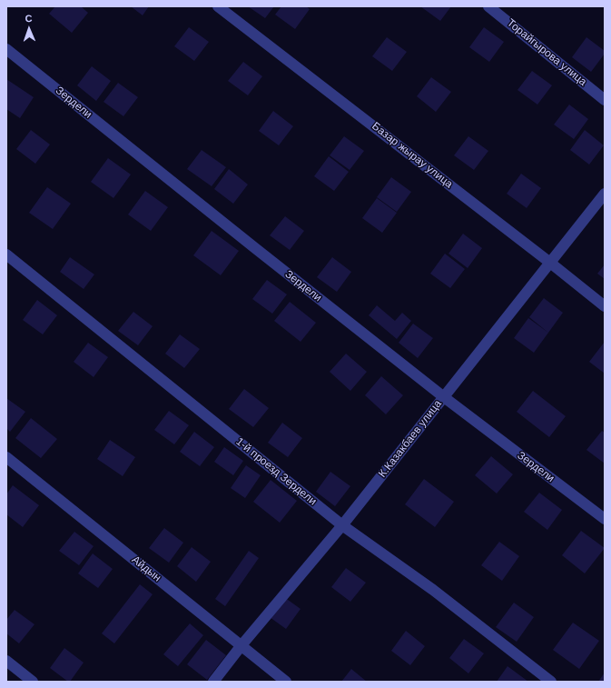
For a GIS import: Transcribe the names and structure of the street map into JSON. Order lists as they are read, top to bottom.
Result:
{
  "streets": {
    "street": [
      "Торайгырова улица",
      "Зердели",
      "Базар жырау улица",
      "К.Казакбаев улица",
      "1-й проезд Зердели",
      "Айдын"
    ]
  },
  "crossings": [
    ["Зердели", "К.Казакбаев улица"],
    ["Базар жырау улица", "К.Казакбаев улица"],
    ["К.Казакбаев улица", "1-й проезд Зердели"],
    ["К.Казакбаев улица", "Айдын"]
  ],
  "north": "top"
}
